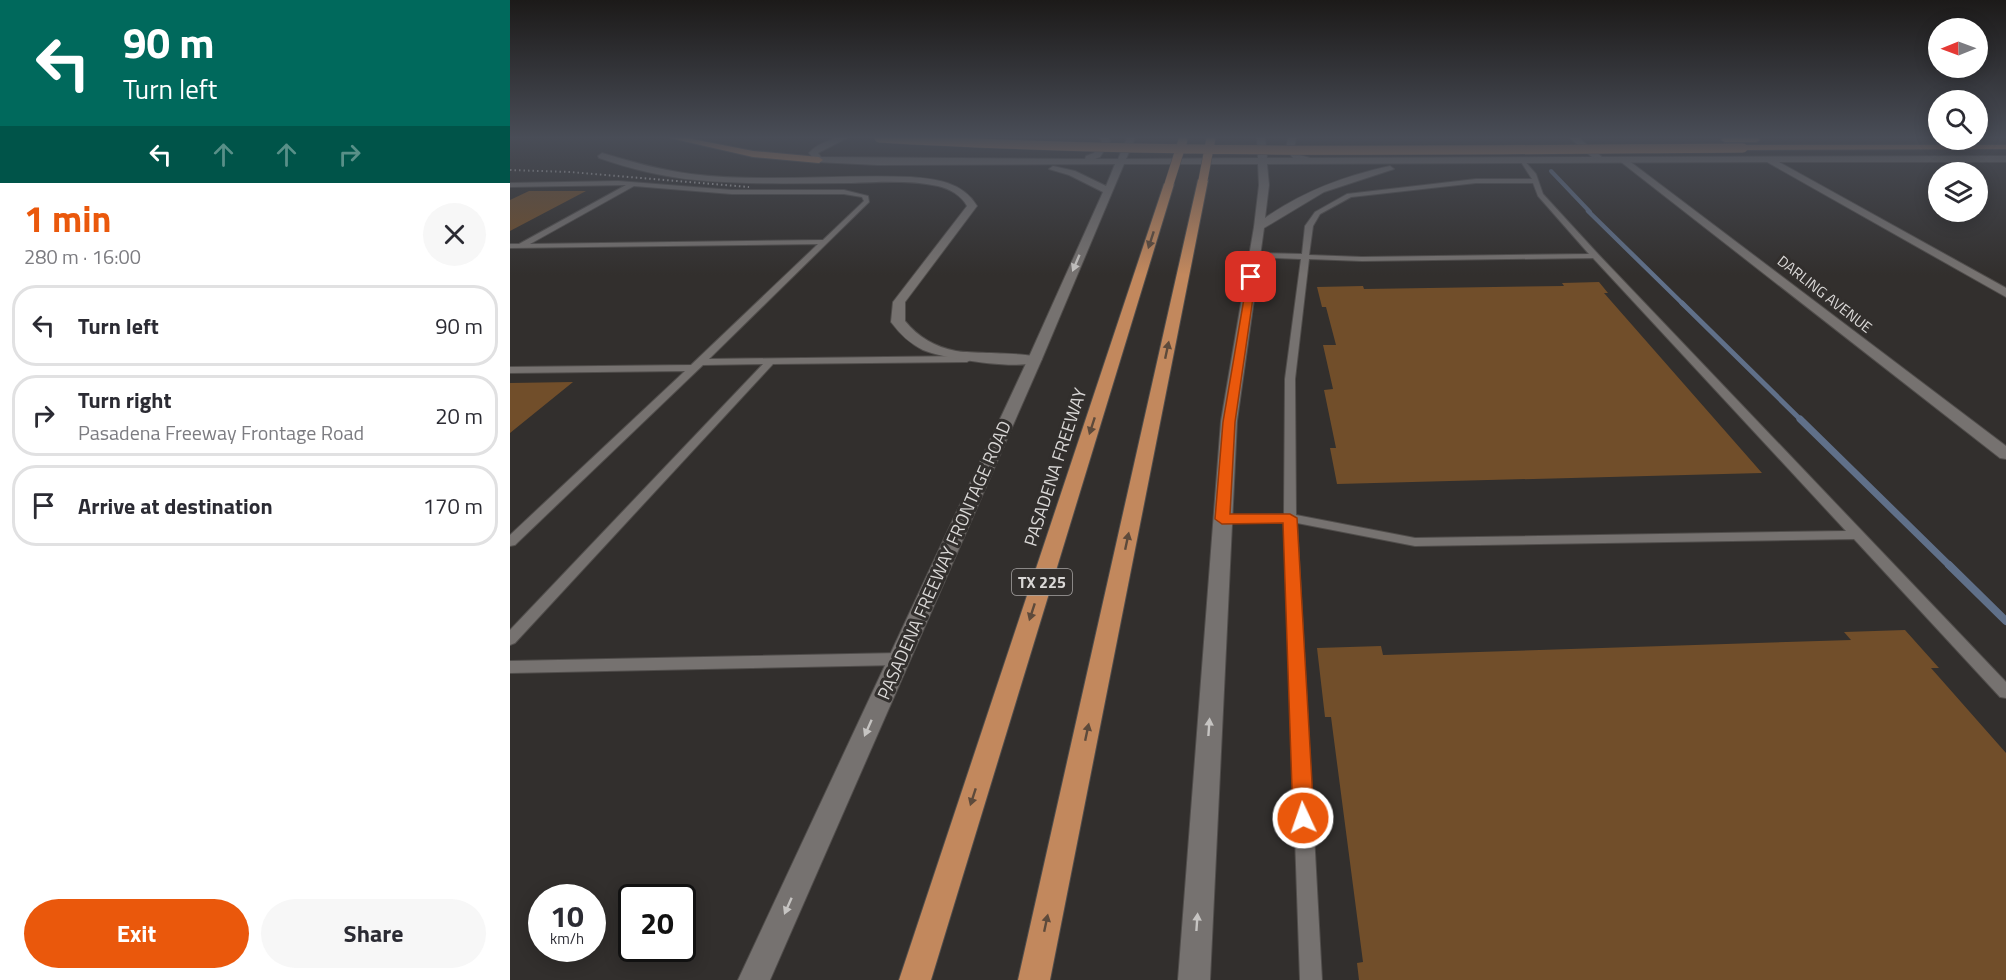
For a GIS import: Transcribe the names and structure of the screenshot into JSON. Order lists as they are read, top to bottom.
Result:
{
  "streets": {
    "highway": ["PASADENA FREEWAY", "TX 225"],
    "main road": ["DARLING AVENUE", "PASADENA FREEWAY FRONTAGE ROAD"]
  },
  "one_way": ["PASADENA FREEWAY FRONTAGE ROAD"],
  "north": "left",
  "page": {
    "turn": ["90 m", "Turn left"],
    "heading": ["1 min", "280 m · 16:00"],
    "list": [
      {
        "name": "Turn left",
        "value": "90 m"
      },
      {
        "name": "Turn right",
        "note": "Pasadena Freeway Frontage Road",
        "value": "20 m"
      },
      {
        "name": "Arrive at destination",
        "value": "170 m"
      }
    ],
    "speed": "10 km/h",
    "limit": "20",
    "buttons": ["Exit", "Share"]
  }
}
